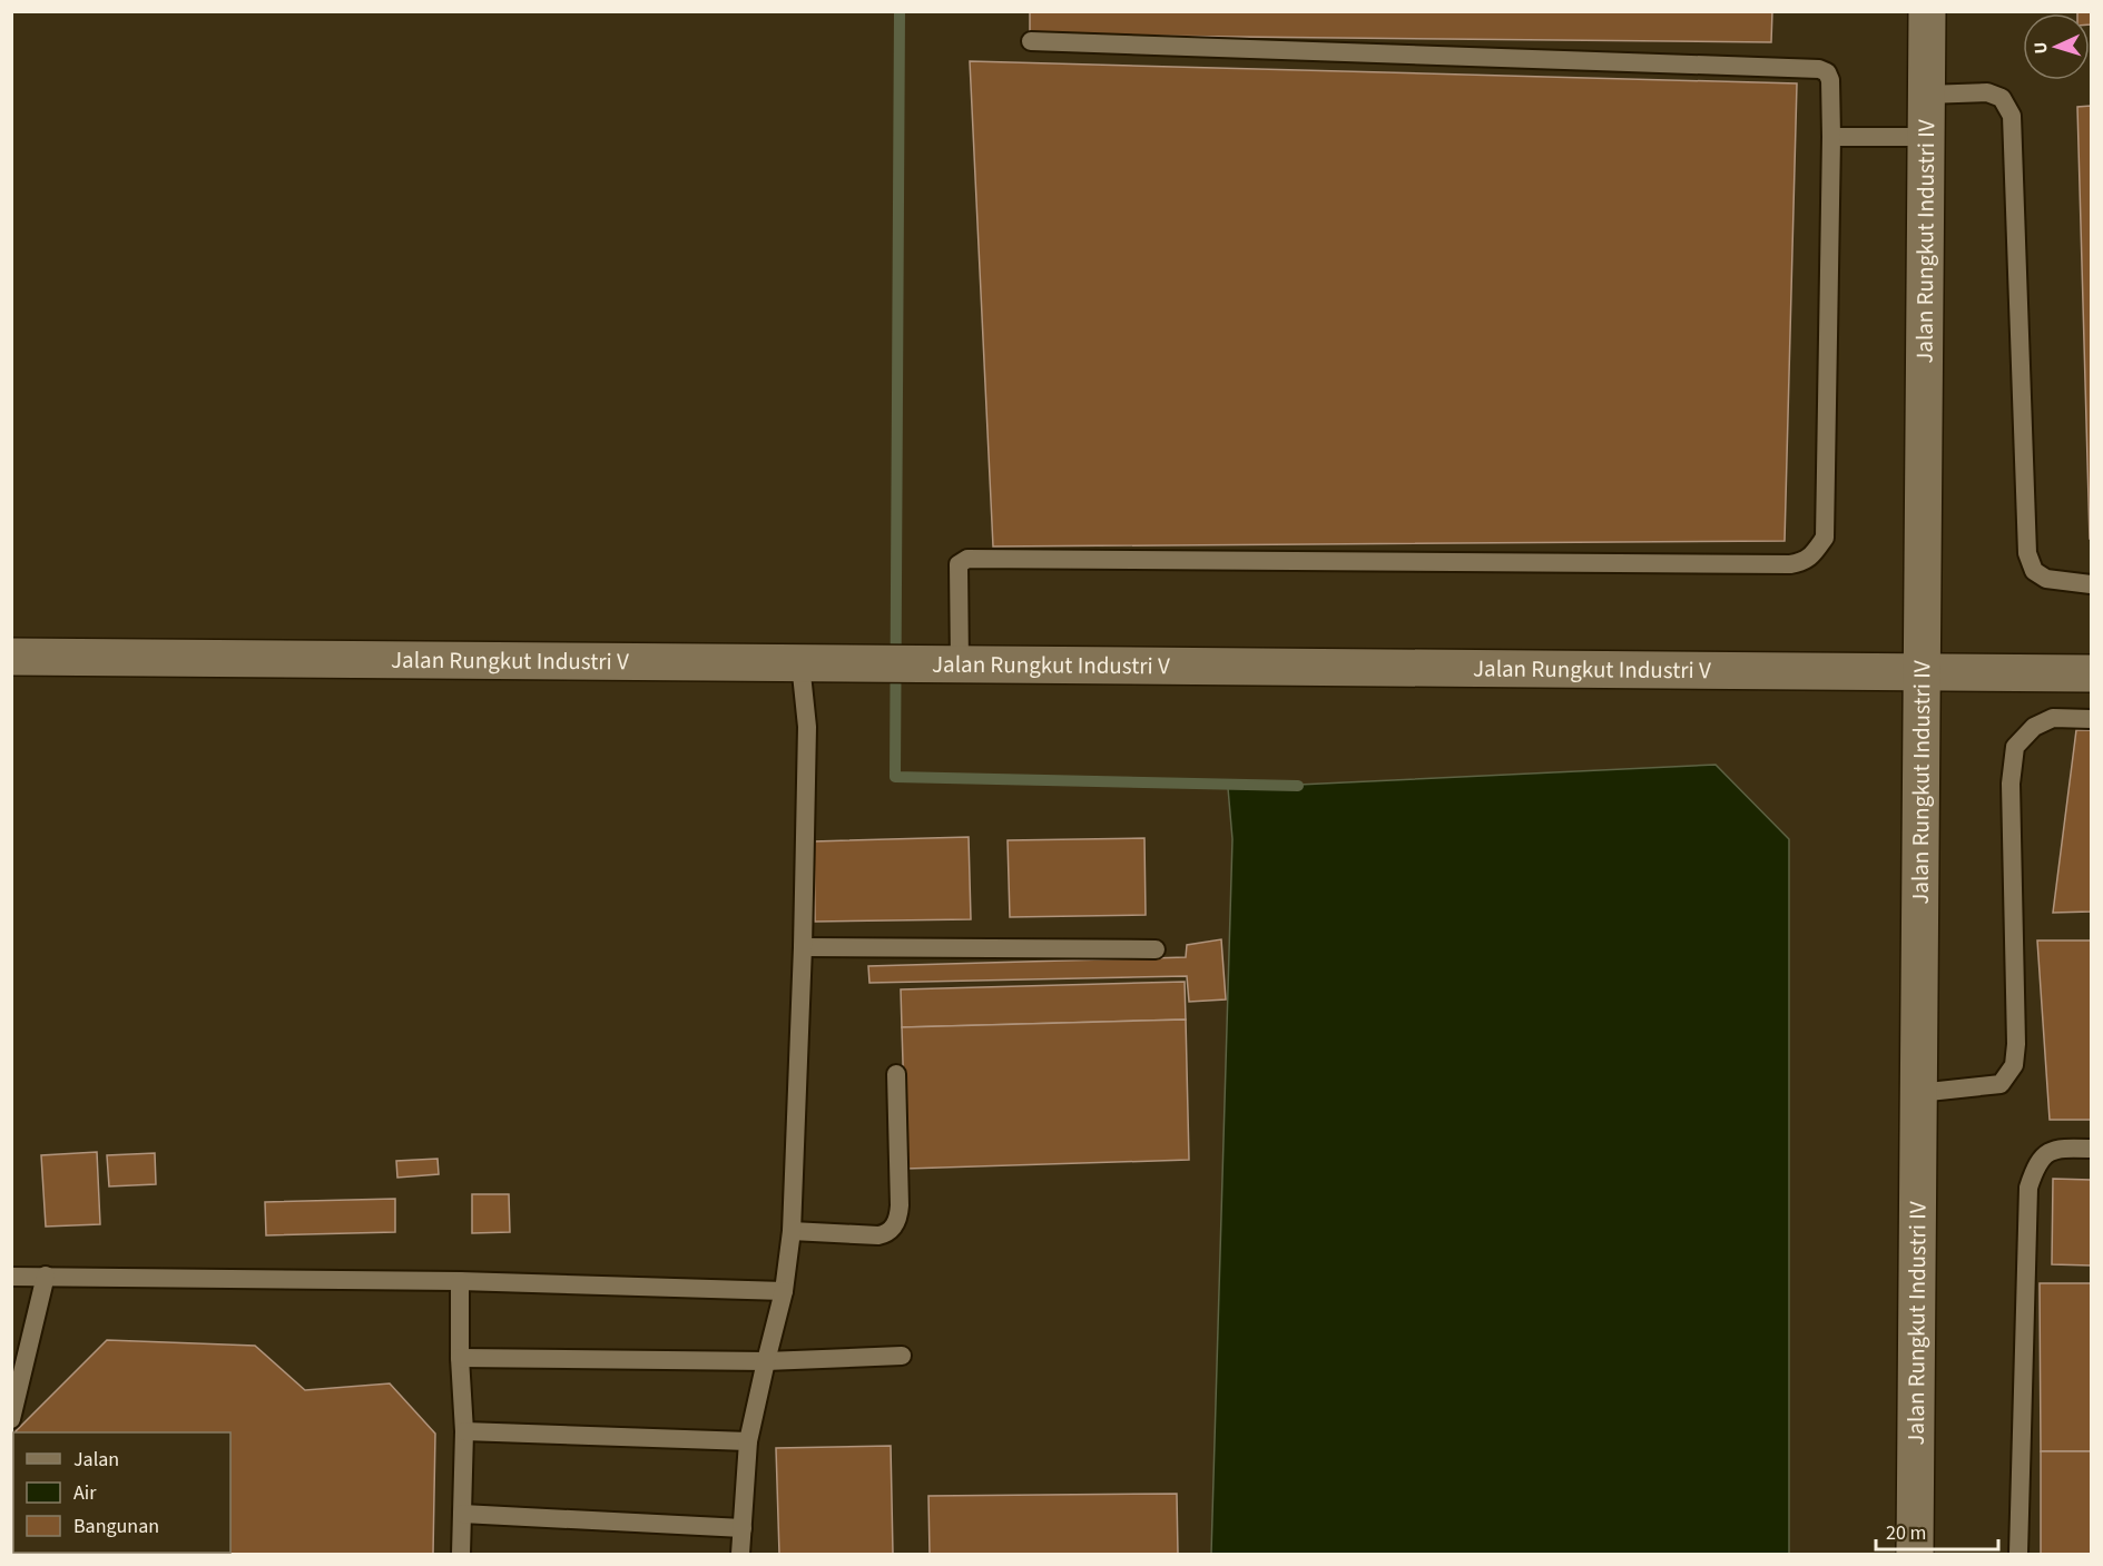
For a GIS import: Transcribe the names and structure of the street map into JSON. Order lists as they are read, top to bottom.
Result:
{
  "streets": {
    "street": ["Jalan Rungkut Industri IV", "Jalan Rungkut Industri V"]
  },
  "crossings": [
    ["Jalan Rungkut Industri IV", "Jalan Rungkut Industri V"]
  ],
  "legend": ["Jalan", "Air", "Bangunan"],
  "scale_bar": "20 m",
  "north": "left"
}
